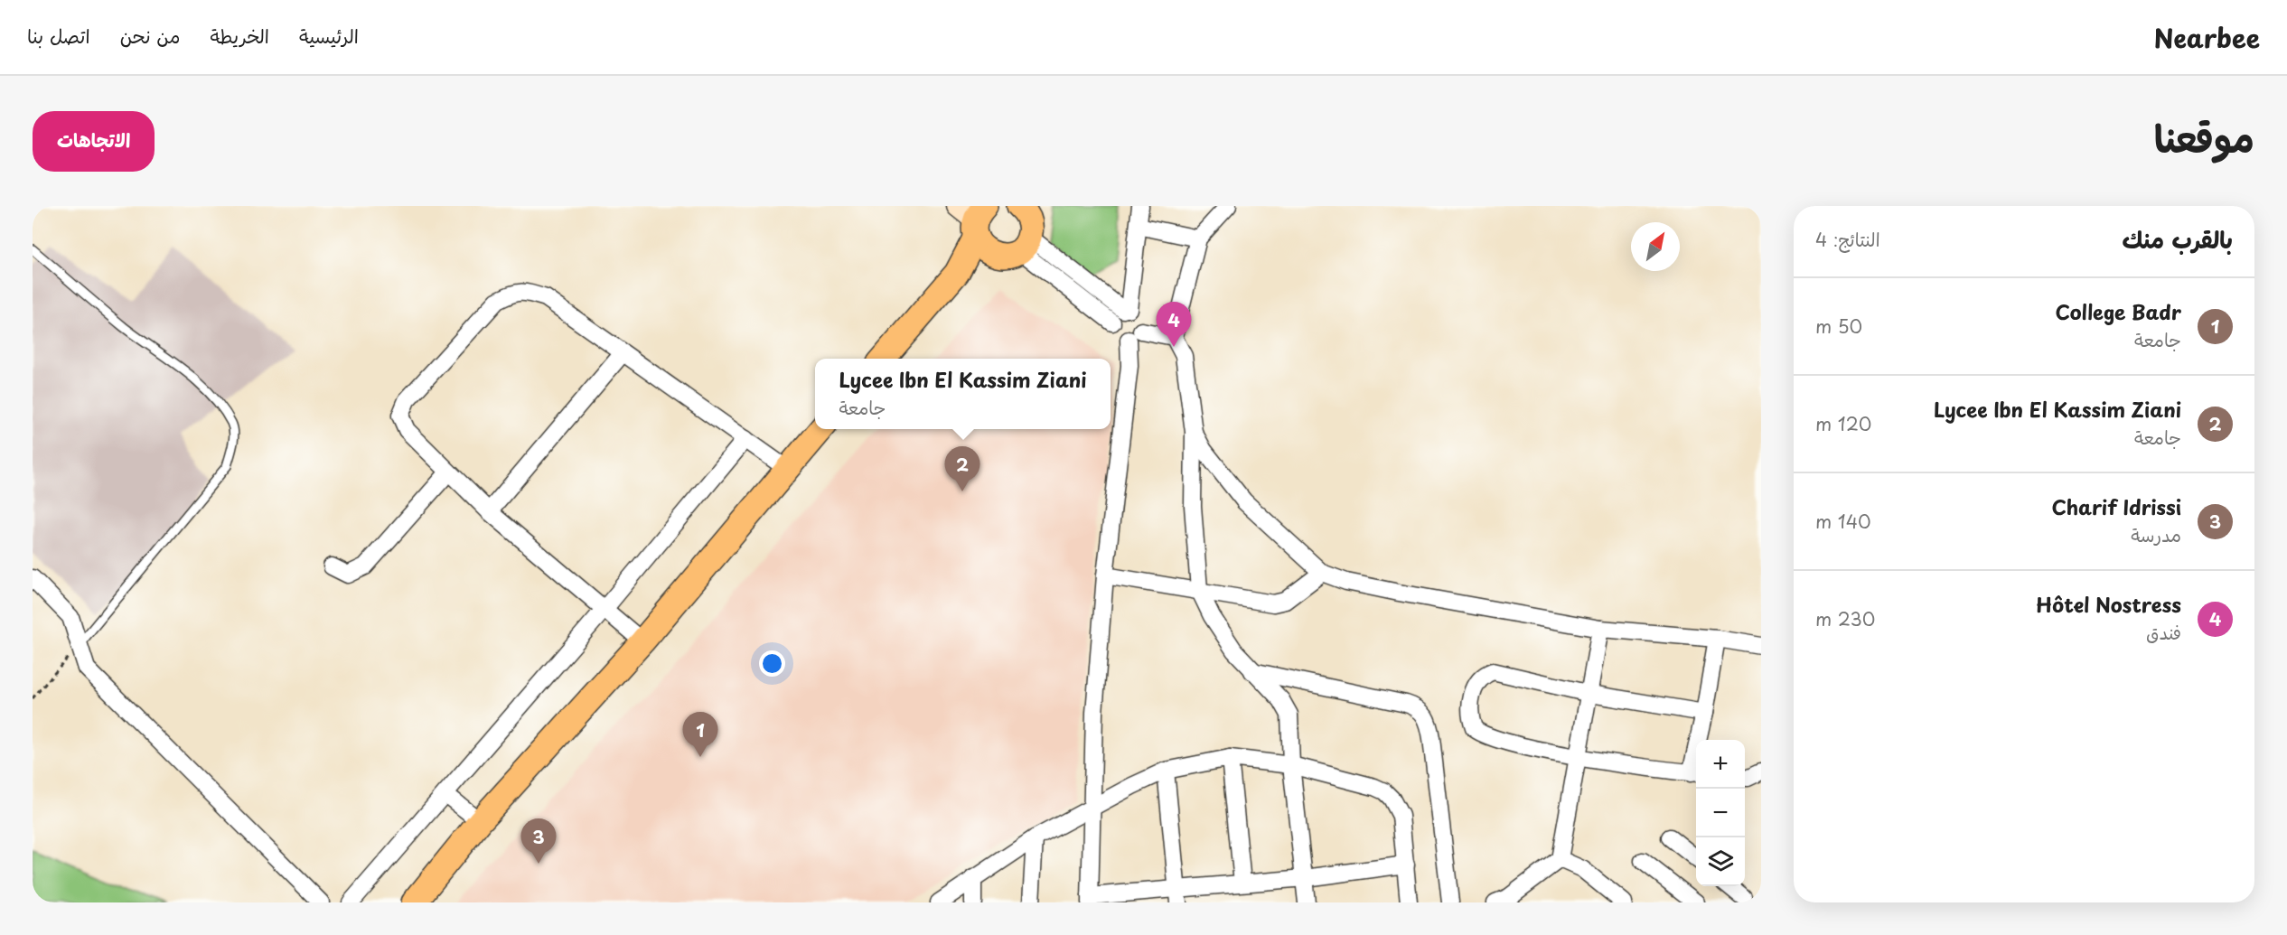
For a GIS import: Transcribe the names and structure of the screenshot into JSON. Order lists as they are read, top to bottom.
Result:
{
  "north": "top right",
  "page": {
    "header": "Nearbee",
    "nav": [
      "الرئيسية",
      "الخريطة",
      "من نحن",
      "اتصل بنا"
    ],
    "title": "موقعنا",
    "buttons": "الاتجاهات",
    "heading": ["بالقرب منك", "النتائج: 4"],
    "list": [
      {
        "mark": "1",
        "name": "College Badr",
        "note": "جامعة",
        "value": "50 m"
      },
      {
        "mark": "2",
        "name": "Lycee Ibn El Kassim Ziani",
        "note": "جامعة",
        "value": "120 m"
      },
      {
        "mark": "3",
        "name": "Charif Idrissi",
        "note": "مدرسة",
        "value": "140 m"
      },
      {
        "mark": "4",
        "name": "Hôtel Nostress",
        "note": "فندق",
        "value": "230 m"
      }
    ],
    "pins": [
      "4",
      "2",
      "1",
      "3"
    ],
    "popup": ["Lycee Ibn El Kassim Ziani", "جامعة"],
    "map_buttons": ["+", "−"]
  }
}
